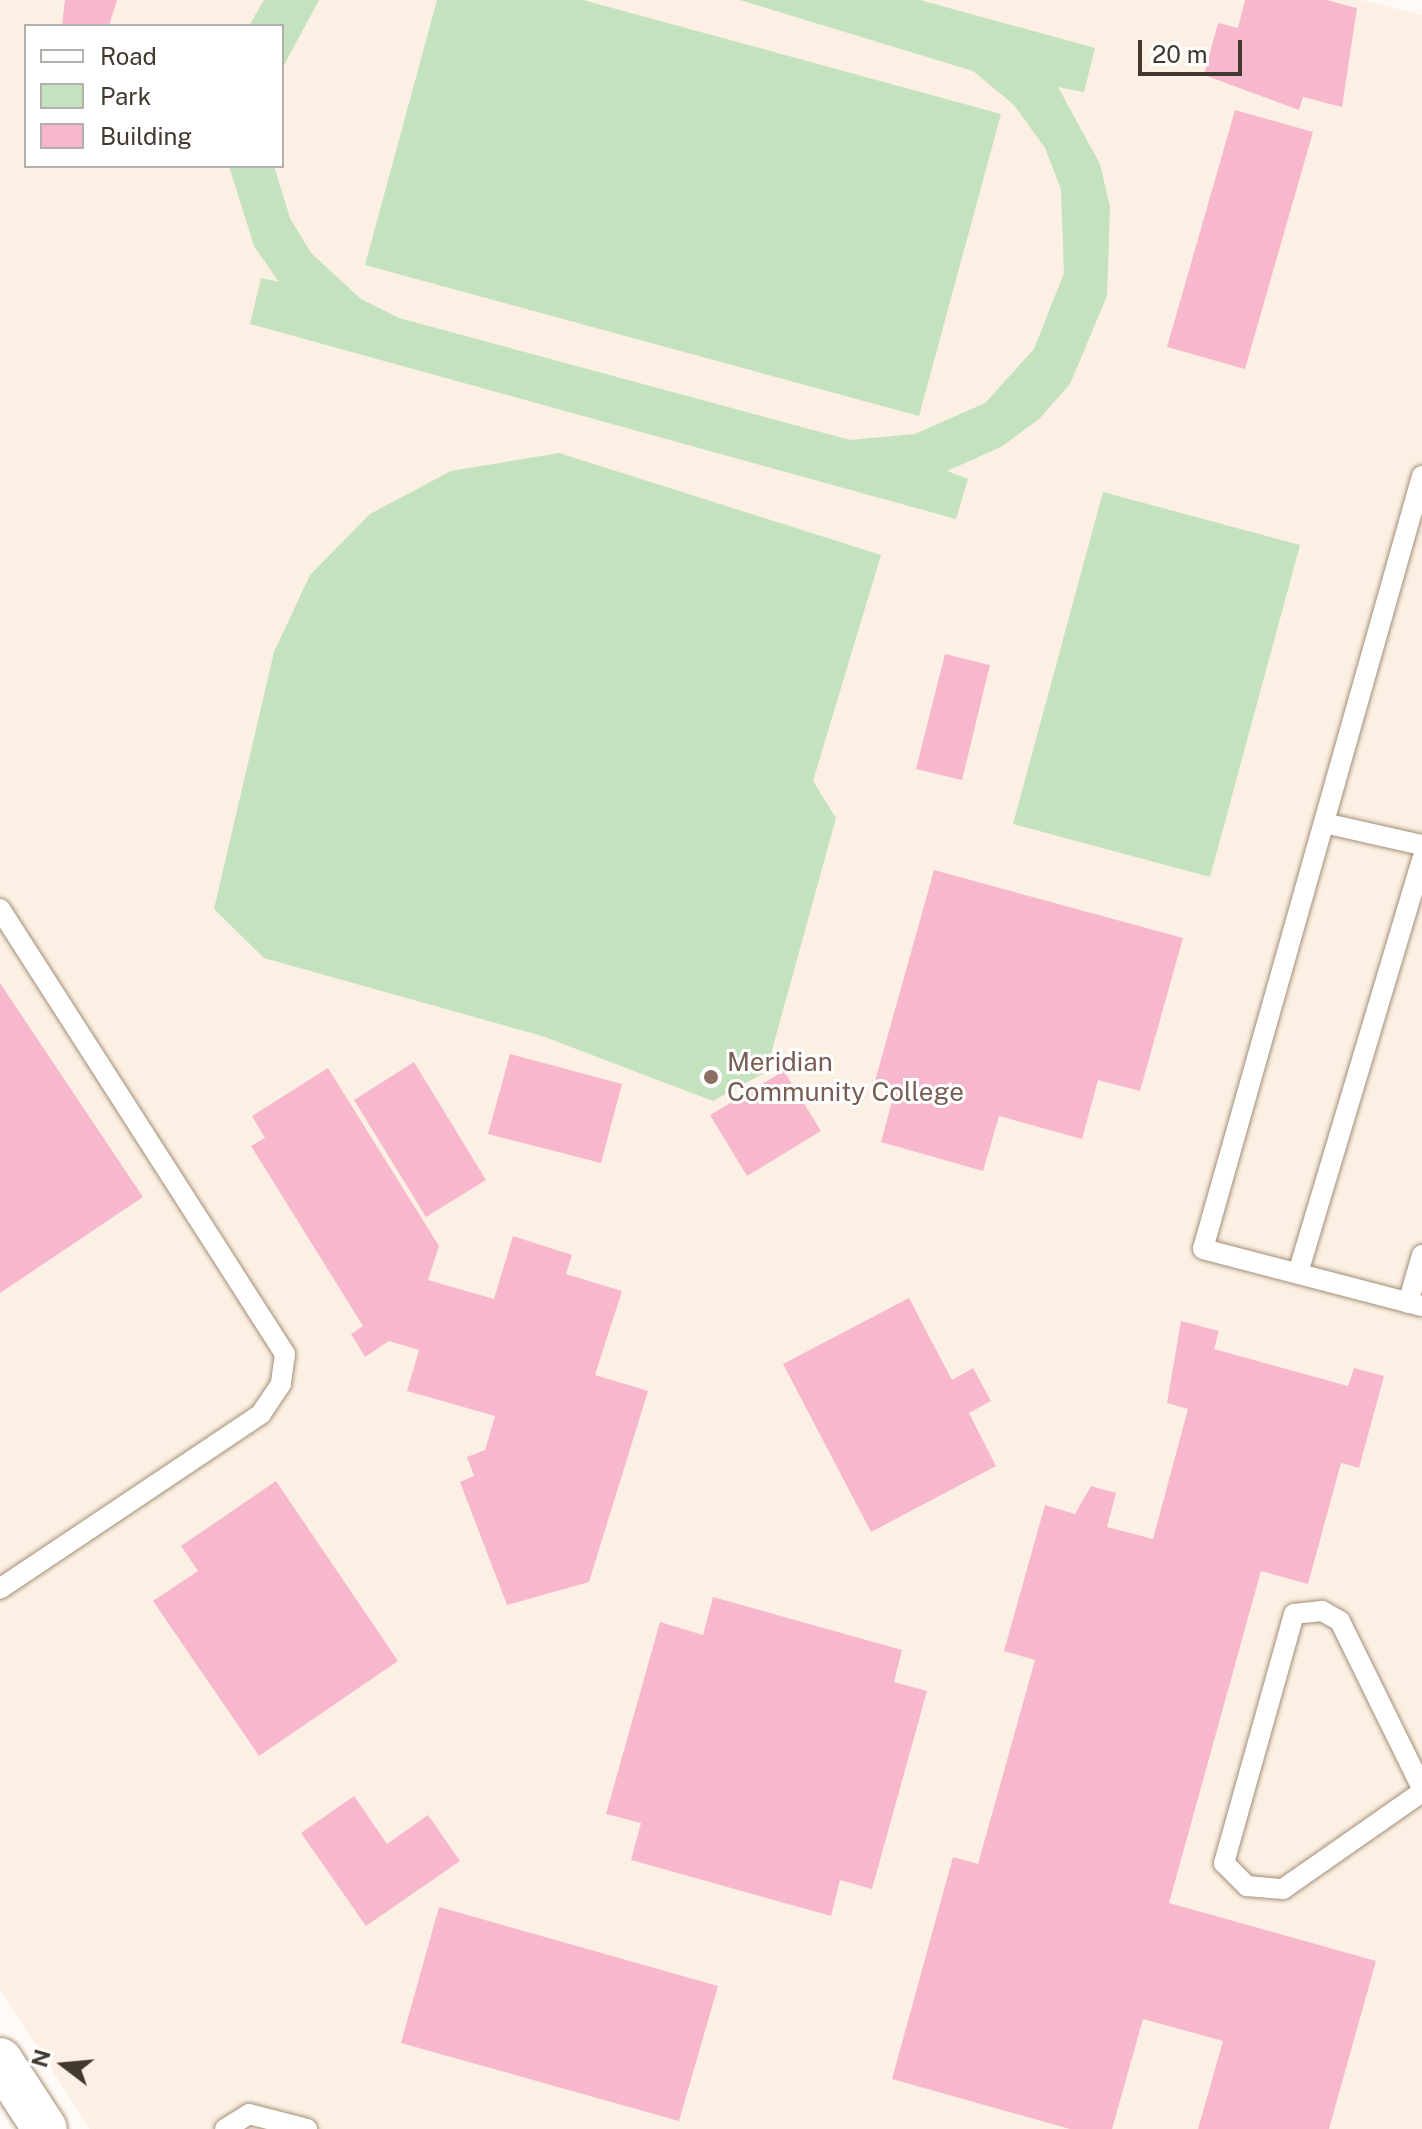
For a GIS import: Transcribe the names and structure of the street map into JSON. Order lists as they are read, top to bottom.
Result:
{
  "places": ["Meridian Community College"],
  "legend": ["Road", "Park", "Building"],
  "scale_bar": "20 m",
  "north": "left"
}
